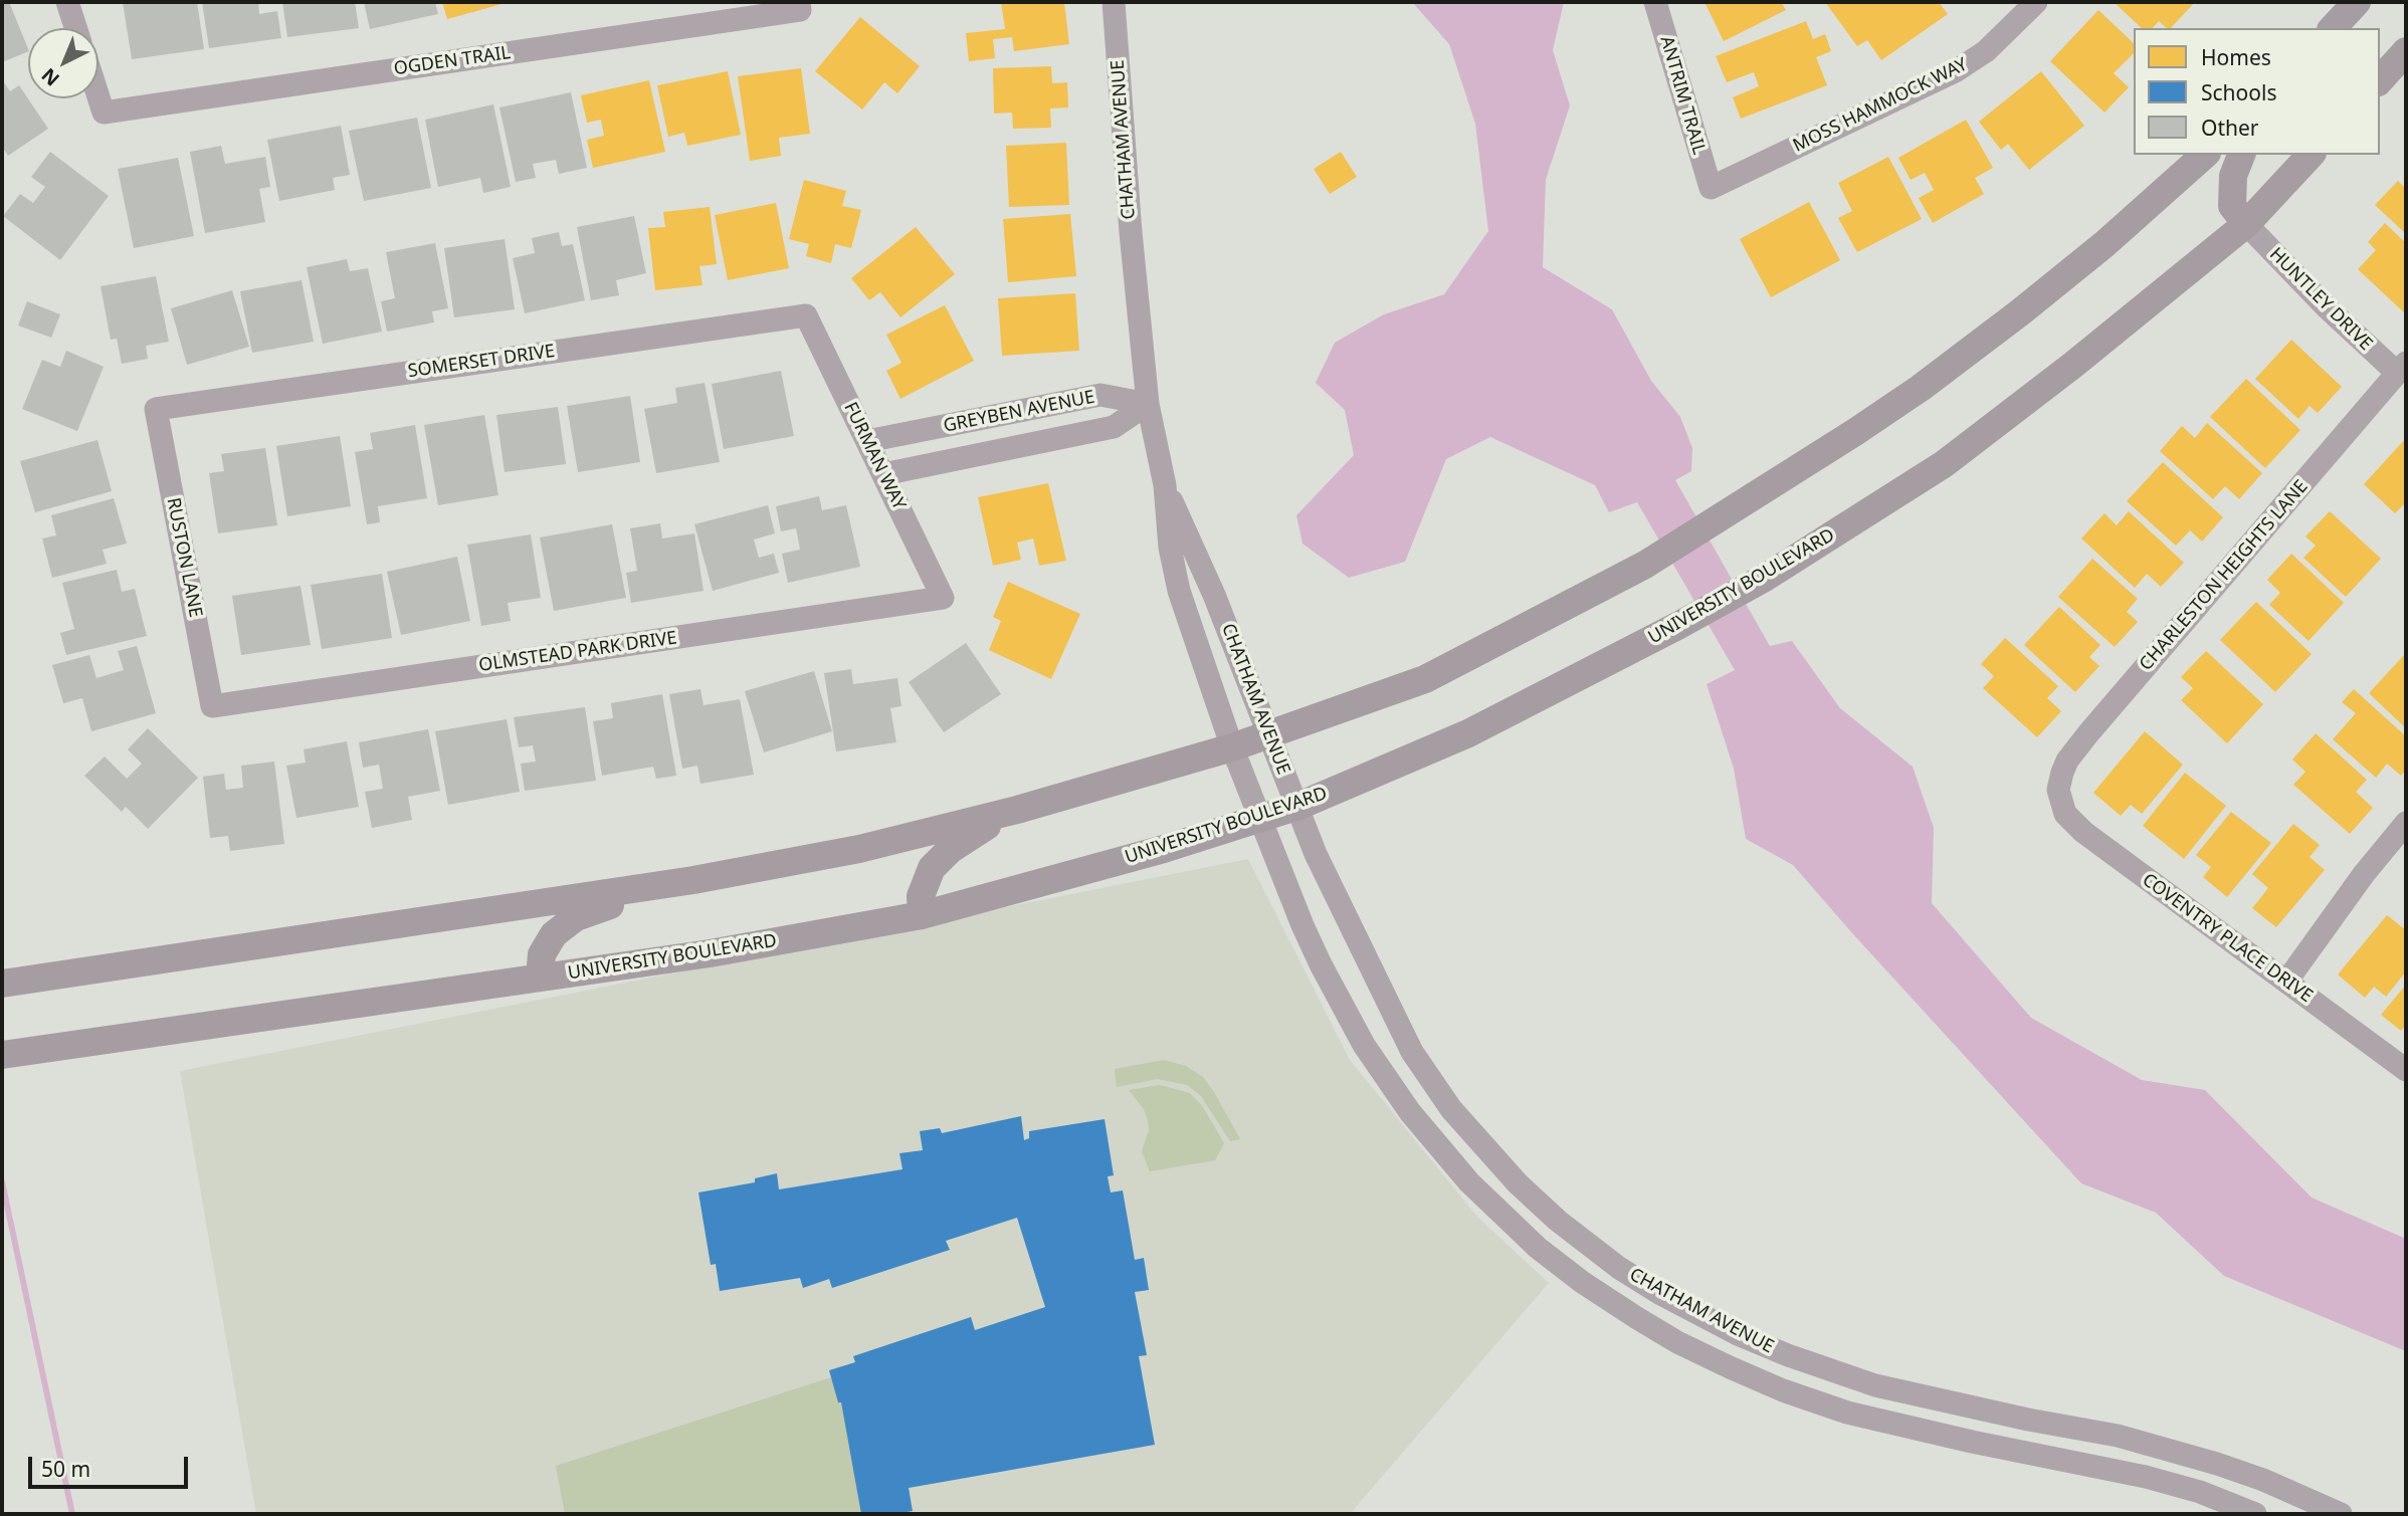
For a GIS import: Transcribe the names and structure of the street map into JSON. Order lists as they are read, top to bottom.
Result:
{
  "streets": {
    "main road": ["UNIVERSITY BOULEVARD"],
    "street": [
      "OGDEN TRAIL",
      "ANTRIM TRAIL",
      "MOSS HAMMOCK WAY",
      "CHATHAM AVENUE",
      "HUNTLEY DRIVE",
      "SOMERSET DRIVE",
      "GREYBEN AVENUE",
      "FURMAN WAY",
      "RUSTON LANE",
      "CHARLESTON HEIGHTS LANE",
      "OLMSTEAD PARK DRIVE",
      "COVENTRY PLACE DRIVE"
    ]
  },
  "crossings": [
    ["ANTRIM TRAIL", "MOSS HAMMOCK WAY"],
    ["CHATHAM AVENUE", "GREYBEN AVENUE"],
    ["CHATHAM AVENUE", "UNIVERSITY BOULEVARD"],
    ["HUNTLEY DRIVE", "CHARLESTON HEIGHTS LANE"],
    ["HUNTLEY DRIVE", "UNIVERSITY BOULEVARD"],
    ["SOMERSET DRIVE", "FURMAN WAY"],
    ["SOMERSET DRIVE", "RUSTON LANE"],
    ["GREYBEN AVENUE", "FURMAN WAY"],
    ["FURMAN WAY", "OLMSTEAD PARK DRIVE"],
    ["RUSTON LANE", "OLMSTEAD PARK DRIVE"],
    ["CHARLESTON HEIGHTS LANE", "COVENTRY PLACE DRIVE"]
  ],
  "legend": ["Homes", "Schools", "Other"],
  "scale_bar": "50 m",
  "north": "bottom left"
}
